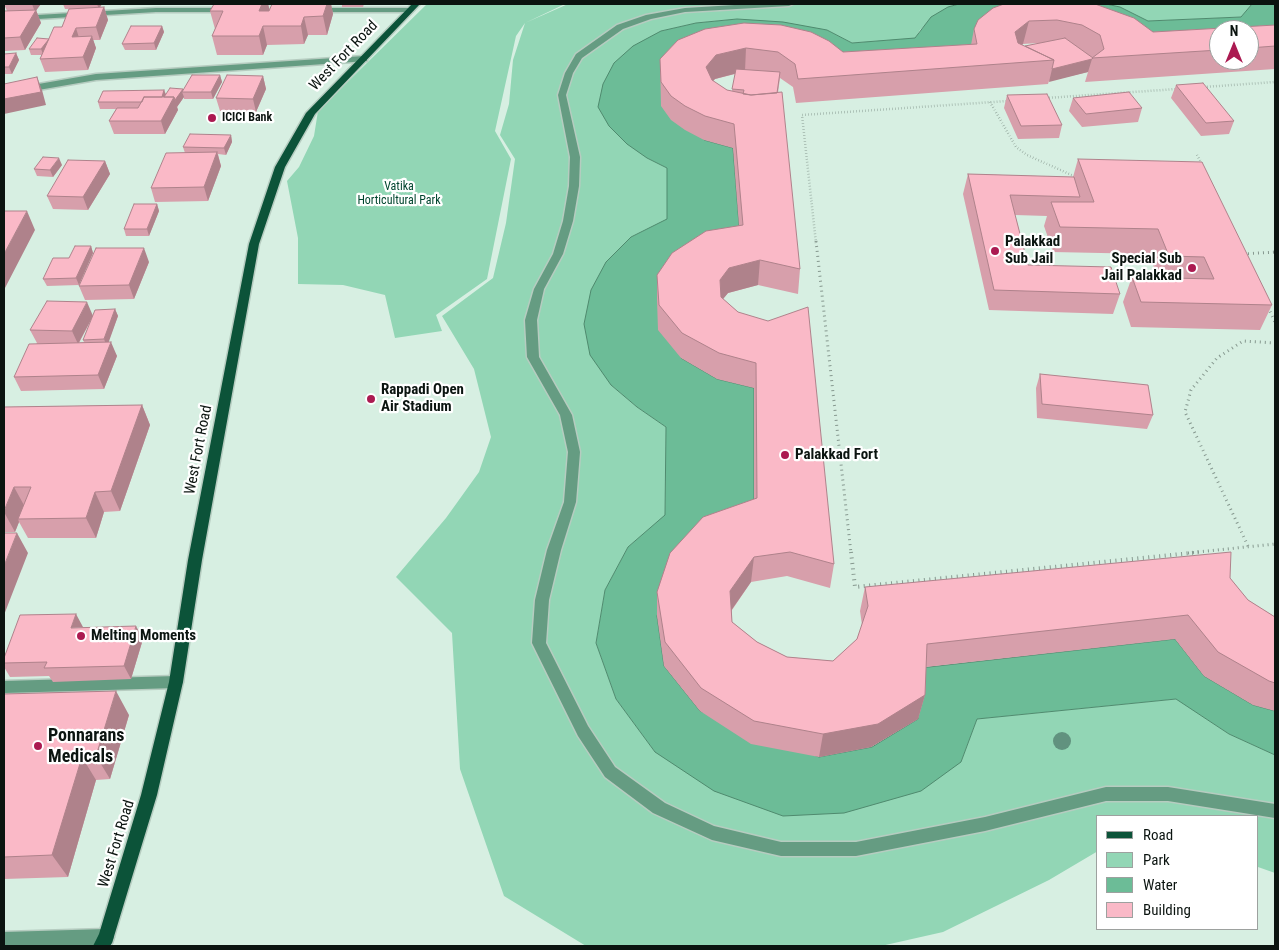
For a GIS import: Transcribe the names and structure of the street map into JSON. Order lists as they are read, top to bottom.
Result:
{
  "streets": {
    "main road": ["West Fort Road"]
  },
  "parks": ["Vatika Horticultural Park"],
  "places": [
    "ICICI Bank",
    "Palakkad Sub Jail",
    "Special Sub Jail Palakkad",
    "Rappadi Open Air Stadium",
    "Palakkad Fort",
    "Melting Moments",
    "Ponnarans Medicals"
  ],
  "legend": [
    "Road",
    "Park",
    "Water",
    "Building"
  ],
  "north": "top"
}
